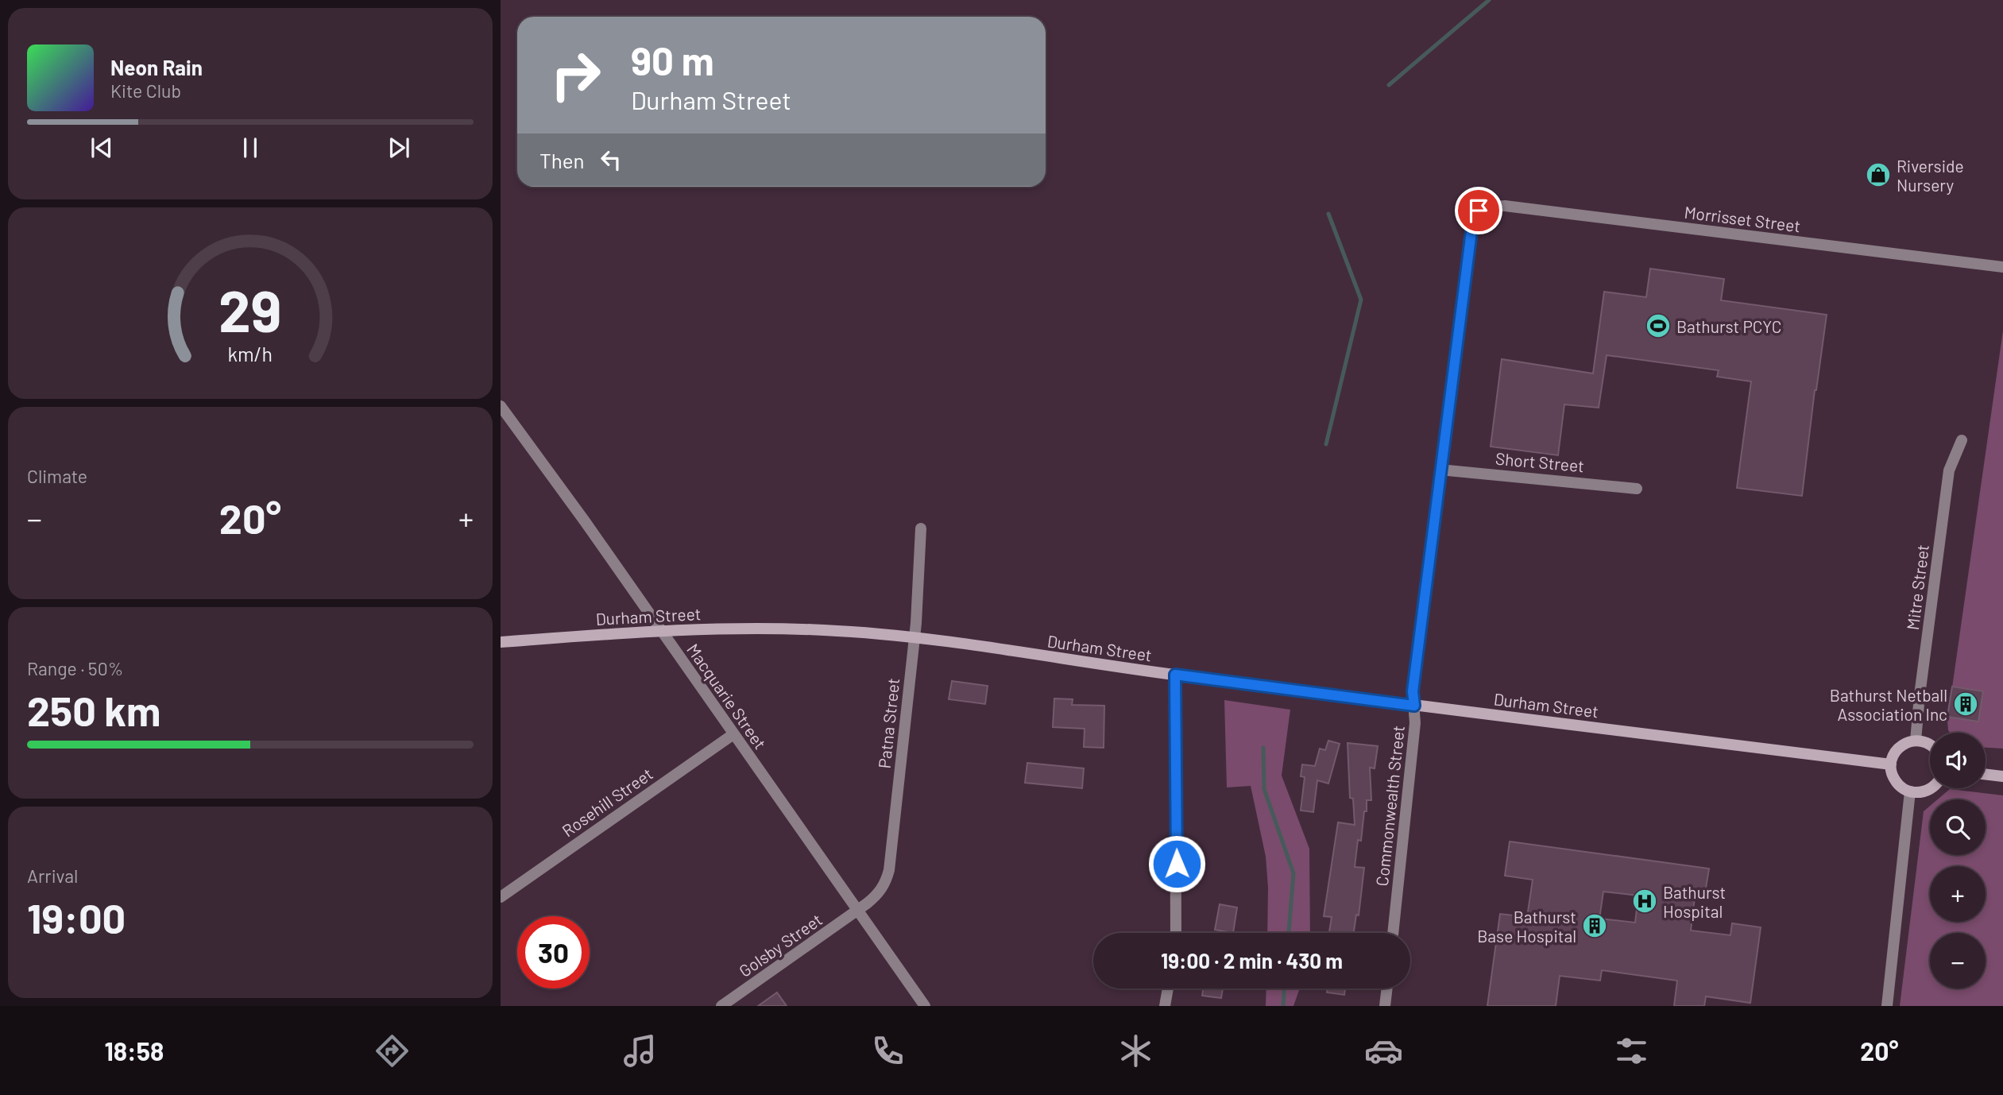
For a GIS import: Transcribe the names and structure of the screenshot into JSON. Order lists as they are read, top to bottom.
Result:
{
  "streets": {
    "main road": ["Durham Street"],
    "street": [
      "Morrisset Street",
      "Short Street",
      "Mitre Street",
      "Macquarie Street",
      "Patna Street",
      "Rosehill Street",
      "Commonwealth Street",
      "Golsby Street"
    ]
  },
  "crossings": [
    ["Morrisset Street", "Commonwealth Street"],
    ["Short Street", "Commonwealth Street"],
    ["Durham Street", "Macquarie Street"],
    ["Durham Street", "Patna Street"],
    ["Durham Street", "Commonwealth Street"],
    ["Macquarie Street", "Patna Street"],
    ["Macquarie Street", "Rosehill Street"],
    ["Macquarie Street", "Golsby Street"],
    ["Patna Street", "Golsby Street"]
  ],
  "places": {
    "shop": ["Riverside Nursery"],
    "sports": ["Bathurst PCYC"],
    "building": ["Bathurst Netball Association Inc", "Bathurst Base Hospital"],
    "hospital": ["Bathurst Hospital"]
  },
  "page": {
    "turn": ["90 m", "Durham Street"],
    "song": ["Neon Rain", "Kite Club"],
    "then": "Then",
    "tile": [
      "Climate",
      ["Range · 50%", "250 km"],
      ["Arrival", "19:00"]
    ],
    "heat": ["−", "20°", "+"],
    "map_buttons": ["+", "−"],
    "limit": "30",
    "trip": "19:00 · 2 min · 430 m",
    "tabs": ["18:58", "20°"],
    "gauge": ["29", "km/h"]
  }
}
